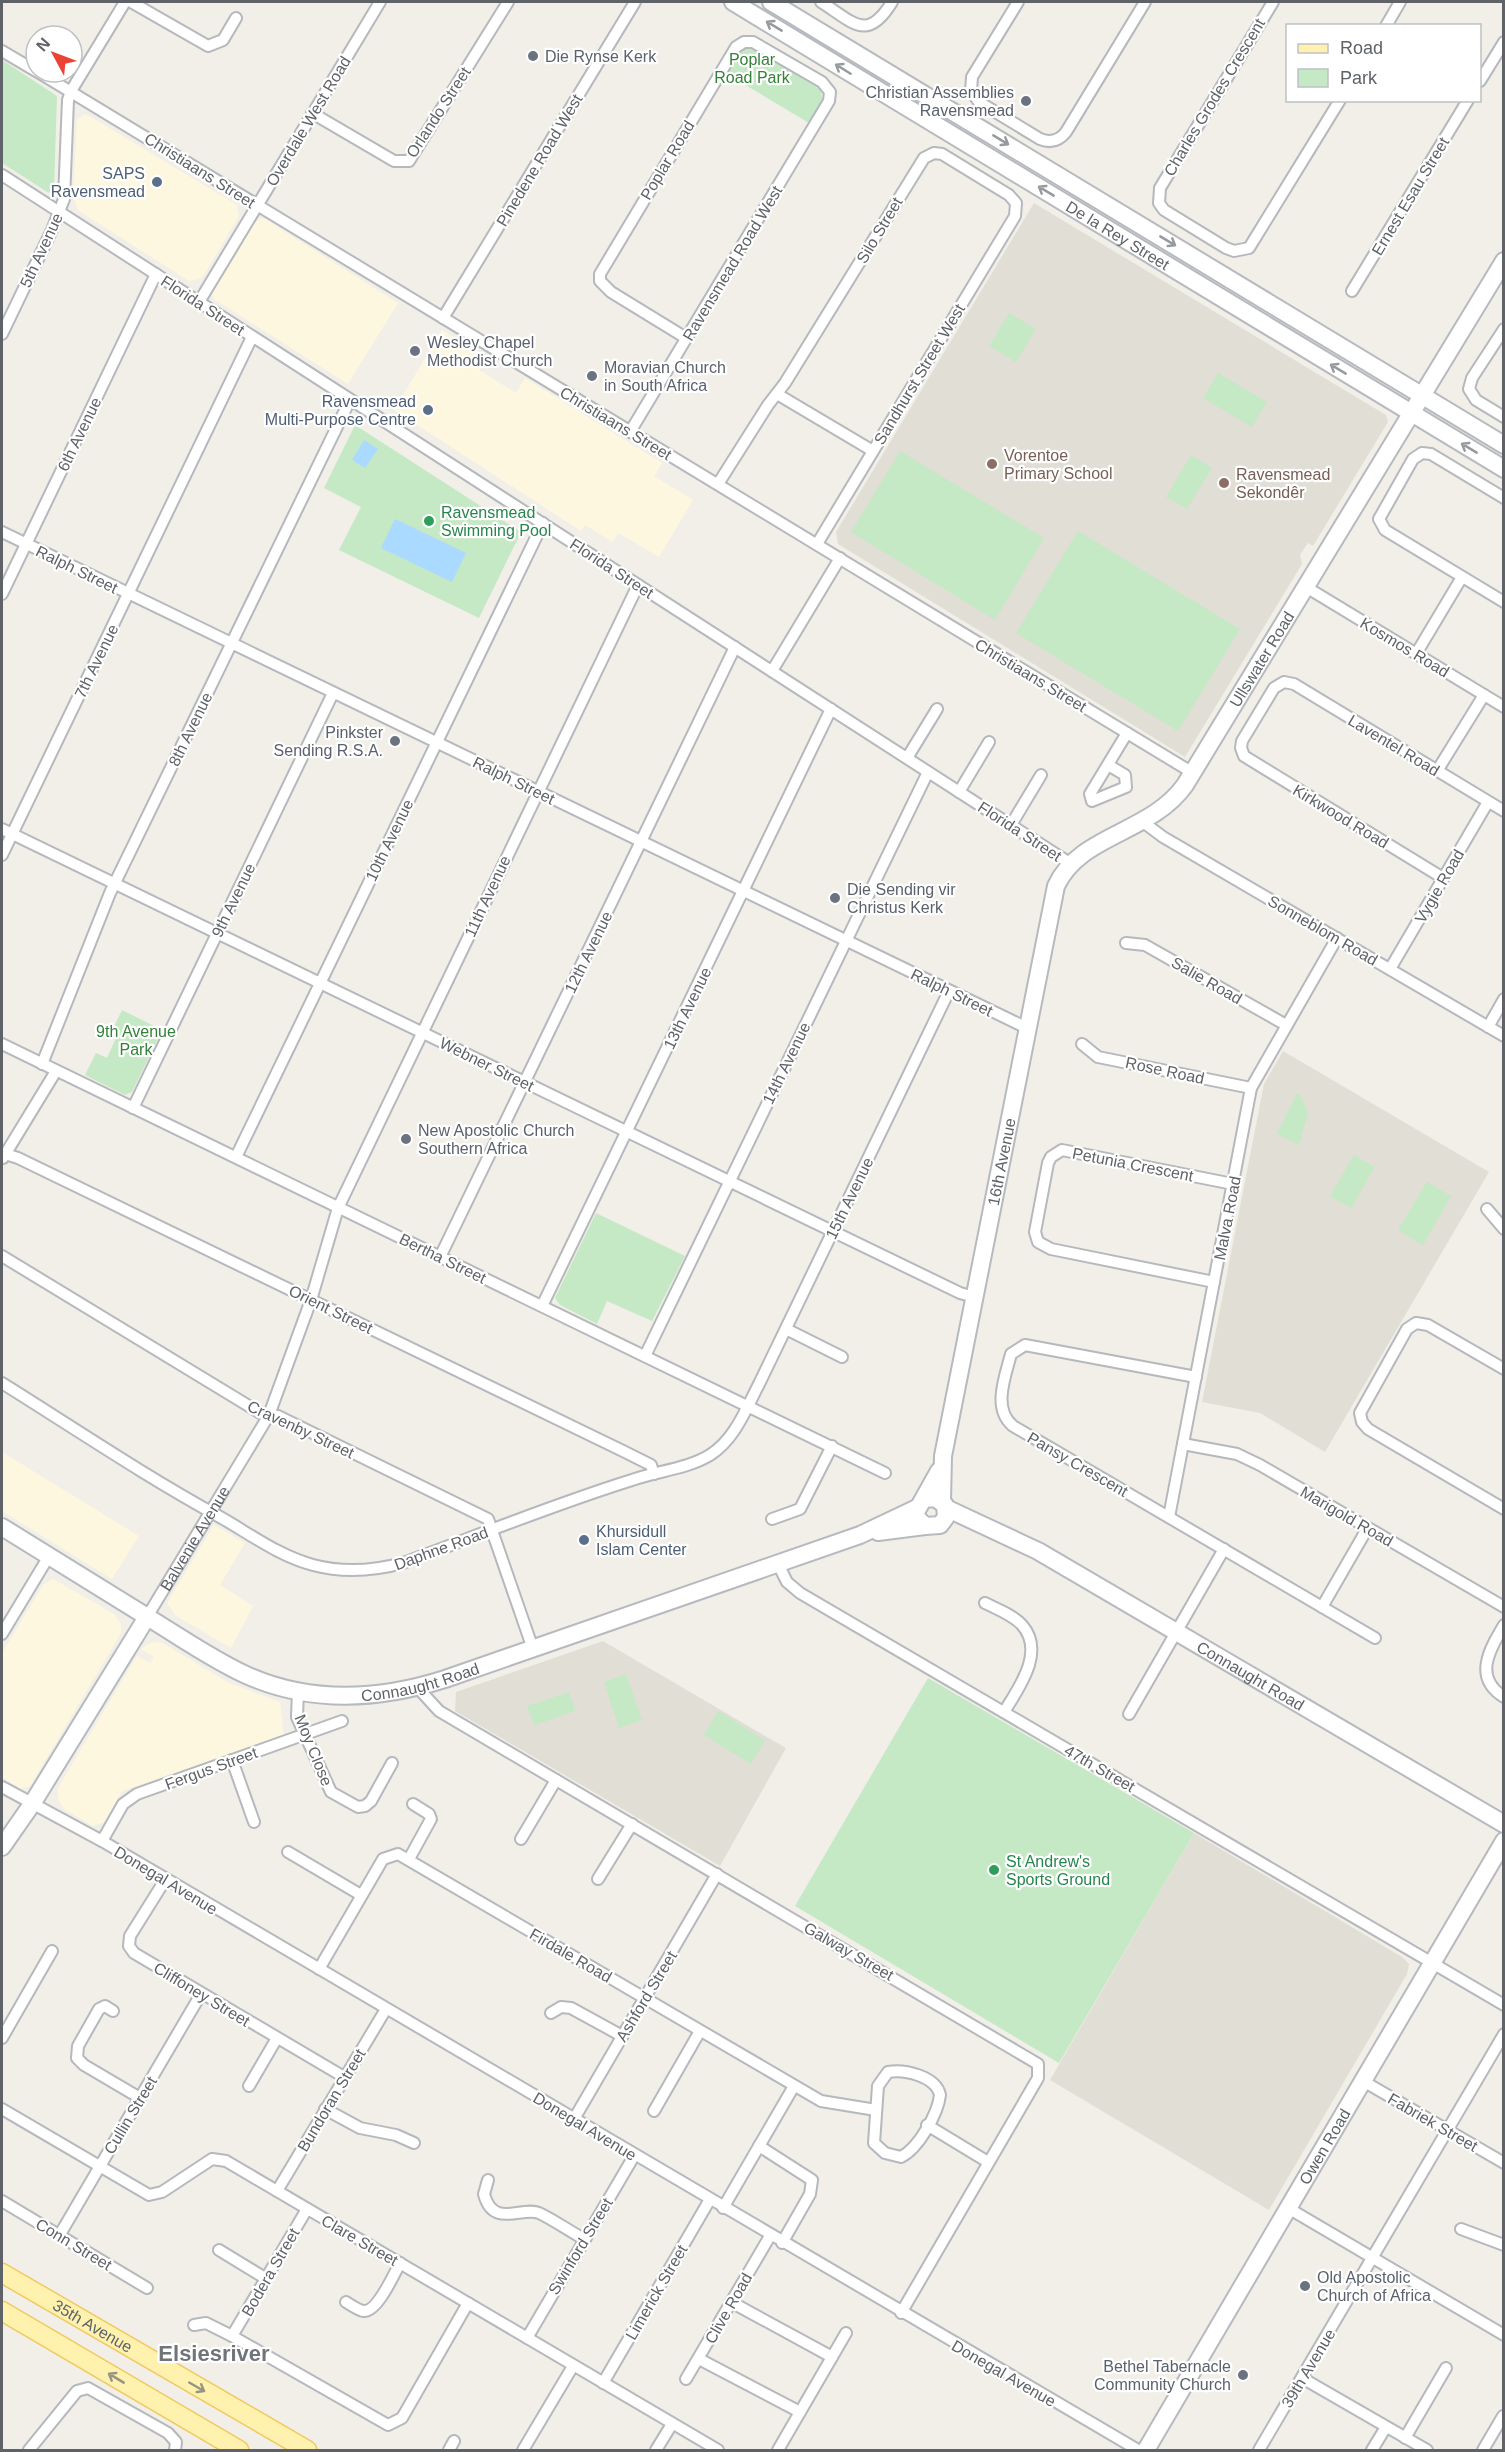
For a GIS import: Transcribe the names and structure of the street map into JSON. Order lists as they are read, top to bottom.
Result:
{
  "streets": {
    "main road": ["35th Avenue"],
    "street": [
      "Charles Grodes Crescent",
      "Orlando Street",
      "Overdale West Road",
      "Pinedene Road West",
      "Poplar Road",
      "Christiaans Street",
      "Ernest Esau Street",
      "Silo Street",
      "De la Rey Street",
      "5th Avenue",
      "Ravensmead Road West",
      "Florida Street",
      "Sandhurst Street West",
      "6th Avenue",
      "Ralph Street",
      "Kosmos Road",
      "Ullswater Road",
      "7th Avenue",
      "8th Avenue",
      "Laventel Road",
      "Kirkwood Road",
      "10th Avenue",
      "Vygie Road",
      "11th Avenue",
      "9th Avenue",
      "Sonneblom Road",
      "12th Avenue",
      "Salie Road",
      "13th Avenue",
      "14th Avenue",
      "Webner Street",
      "Rose Road",
      "16th Avenue",
      "Petunia Crescent",
      "15th Avenue",
      "Malva Road",
      "Bertha Street",
      "Orient Street",
      "Cravenby Street",
      "Pansy Crescent",
      "Marigold Road",
      "Balvenie Avenue",
      "Daphne Road",
      "Connaught Road",
      "Moy Close",
      "Fergus Street",
      "47th Street",
      "Donegal Avenue",
      "Galway Street",
      "Firdale Road",
      "Cliffoney Street",
      "Ashford Street",
      "Bundoran Street",
      "Cullin Street",
      "Fabriek Street",
      "Owen Road",
      "Clare Street",
      "Conn Street",
      "Swinford Street",
      "Bodera Street",
      "Limerick Street",
      "Clive Road",
      "39th Avenue"
    ]
  },
  "crossings": [
    ["Orlando Street", "Overdale West Road"],
    ["Overdale West Road", "Christiaans Street"],
    ["Overdale West Road", "Florida Street"],
    ["Pinedene Road West", "Christiaans Street"],
    ["Poplar Road", "Ravensmead Road West"],
    ["Christiaans Street", "Silo Street"],
    ["Christiaans Street", "5th Avenue"],
    ["Christiaans Street", "Ravensmead Road West"],
    ["Christiaans Street", "Sandhurst Street West"],
    ["Christiaans Street", "Ullswater Road"],
    ["Silo Street", "Sandhurst Street West"],
    ["De la Rey Street", "Ullswater Road"],
    ["5th Avenue", "Florida Street"],
    ["Florida Street", "6th Avenue"],
    ["Florida Street", "Ullswater Road"],
    ["Florida Street", "7th Avenue"],
    ["Florida Street", "8th Avenue"],
    ["Florida Street", "10th Avenue"],
    ["Florida Street", "11th Avenue"],
    ["Florida Street", "12th Avenue"],
    ["Florida Street", "13th Avenue"],
    ["Florida Street", "14th Avenue"],
    ["Florida Street", "16th Avenue"],
    ["6th Avenue", "Ralph Street"],
    ["Ralph Street", "7th Avenue"],
    ["Ralph Street", "8th Avenue"],
    ["Ralph Street", "10th Avenue"],
    ["Ralph Street", "11th Avenue"],
    ["Ralph Street", "9th Avenue"],
    ["Ralph Street", "12th Avenue"],
    ["Ralph Street", "13th Avenue"],
    ["Ralph Street", "14th Avenue"],
    ["Ralph Street", "16th Avenue"],
    ["Ralph Street", "15th Avenue"],
    ["Kosmos Road", "Ullswater Road"],
    ["Ullswater Road", "Sonneblom Road"],
    ["Ullswater Road", "16th Avenue"],
    ["7th Avenue", "Webner Street"],
    ["8th Avenue", "Webner Street"],
    ["8th Avenue", "Bertha Street"],
    ["Laventel Road", "Kirkwood Road"],
    ["Laventel Road", "Vygie Road"],
    ["Kirkwood Road", "Vygie Road"],
    ["10th Avenue", "Webner Street"],
    ["10th Avenue", "Bertha Street"],
    ["Vygie Road", "Sonneblom Road"],
    ["11th Avenue", "Webner Street"],
    ["11th Avenue", "Bertha Street"],
    ["11th Avenue", "Balvenie Avenue"],
    ["9th Avenue", "Webner Street"],
    ["9th Avenue", "Bertha Street"],
    ["Sonneblom Road", "Malva Road"],
    ["12th Avenue", "Webner Street"],
    ["12th Avenue", "Bertha Street"],
    ["Salie Road", "Malva Road"],
    ["13th Avenue", "Webner Street"],
    ["13th Avenue", "Bertha Street"],
    ["14th Avenue", "Webner Street"],
    ["14th Avenue", "Bertha Street"],
    ["Webner Street", "16th Avenue"],
    ["Webner Street", "15th Avenue"],
    ["Rose Road", "Malva Road"],
    ["16th Avenue", "Connaught Road"],
    ["Petunia Crescent", "Malva Road"],
    ["15th Avenue", "Bertha Street"],
    ["15th Avenue", "Daphne Road"],
    ["Malva Road", "Pansy Crescent"],
    ["Malva Road", "Marigold Road"],
    ["Bertha Street", "Balvenie Avenue"],
    ["Bertha Street", "Daphne Road"],
    ["Orient Street", "Balvenie Avenue"],
    ["Orient Street", "Daphne Road"],
    ["Cravenby Street", "Balvenie Avenue"],
    ["Cravenby Street", "Daphne Road"],
    ["Cravenby Street", "Connaught Road"],
    ["Balvenie Avenue", "Daphne Road"],
    ["Balvenie Avenue", "Connaught Road"],
    ["Balvenie Avenue", "Donegal Avenue"],
    ["Connaught Road", "Moy Close"],
    ["Connaught Road", "47th Street"],
    ["Connaught Road", "Galway Street"],
    ["Moy Close", "Fergus Street"],
    ["Fergus Street", "Donegal Avenue"],
    ["47th Street", "Owen Road"],
    ["Donegal Avenue", "Galway Street"],
    ["Donegal Avenue", "Cliffoney Street"],
    ["Donegal Avenue", "Ashford Street"],
    ["Donegal Avenue", "Bundoran Street"],
    ["Donegal Avenue", "Swinford Street"],
    ["Donegal Avenue", "Limerick Street"],
    ["Donegal Avenue", "Clive Road"],
    ["Galway Street", "Ashford Street"],
    ["Firdale Road", "Ashford Street"],
    ["Cliffoney Street", "Bundoran Street"],
    ["Cliffoney Street", "Cullin Street"],
    ["Bundoran Street", "Clare Street"],
    ["Cullin Street", "Clare Street"],
    ["Cullin Street", "Conn Street"],
    ["Fabriek Street", "Owen Road"],
    ["Fabriek Street", "39th Avenue"],
    ["Clare Street", "Swinford Street"],
    ["Clare Street", "Bodera Street"],
    ["Clare Street", "Limerick Street"]
  ],
  "districts": ["Elsiesriver"],
  "parks": ["Poplar Road Park", "9th Avenue Park"],
  "places": [
    "Die Rynse Kerk",
    "Christian Assemblies Ravensmead",
    "SAPS Ravensmead",
    "Wesley Chapel Methodist Church",
    "Moravian Church in South Africa",
    "Ravensmead Multi-Purpose Centre",
    "Vorentoe Primary School",
    "Ravensmead Sekondêr",
    "Ravensmead Swimming Pool",
    "Pinkster Sending R.S.A.",
    "Die Sending vir Christus Kerk",
    "New Apostolic Church Southern Africa",
    "Khursidull Islam Center",
    "St Andrew's Sports Ground",
    "Old Apostolic Church of Africa",
    "Bethel Tabernacle Community Church"
  ],
  "legend": ["Road", "Park"],
  "north": "top left"
}
